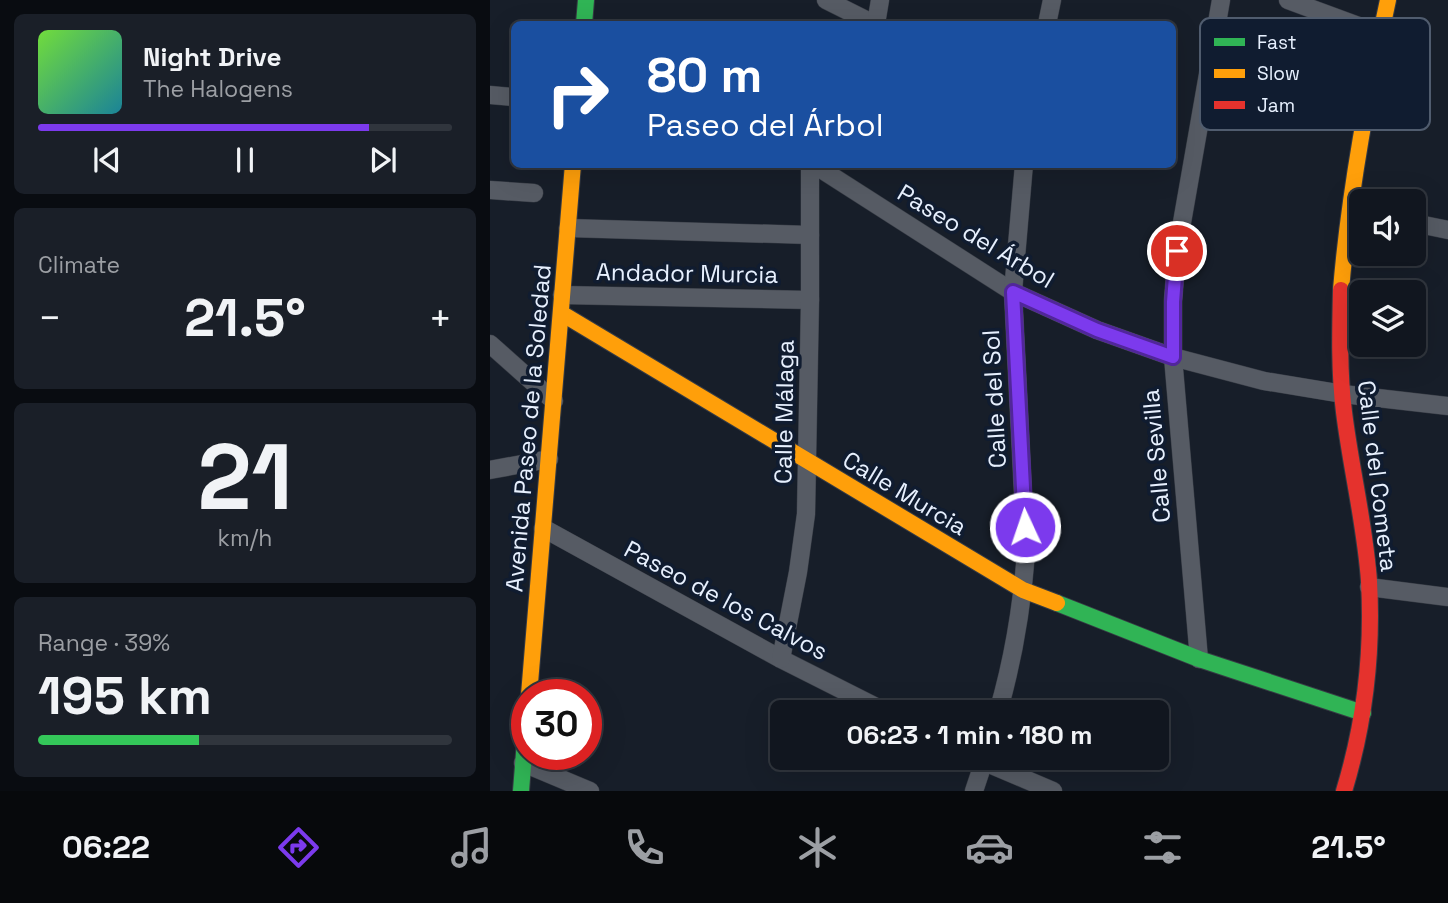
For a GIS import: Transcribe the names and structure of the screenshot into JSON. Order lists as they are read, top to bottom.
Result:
{
  "streets": {
    "street": [
      "Paseo del Árbol",
      "Andador Murcia",
      "Calle del Sol",
      "Calle Málaga",
      "Avenida Paseo de la Soledad",
      "Calle Sevilla",
      "Calle del Cometa",
      "Calle Murcia",
      "Paseo de los Calvos"
    ]
  },
  "crossings": [
    ["Paseo del Árbol", "Calle del Sol"],
    ["Paseo del Árbol", "Calle Sevilla"],
    ["Paseo del Árbol", "Calle del Cometa"],
    ["Andador Murcia", "Calle Málaga"],
    ["Andador Murcia", "Avenida Paseo de la Soledad"],
    ["Calle del Sol", "Calle Murcia"],
    ["Calle Málaga", "Calle Murcia"],
    ["Calle Málaga", "Paseo de los Calvos"],
    ["Avenida Paseo de la Soledad", "Calle Murcia"],
    ["Avenida Paseo de la Soledad", "Paseo de los Calvos"],
    ["Calle Sevilla", "Calle Murcia"],
    ["Calle del Cometa", "Calle Murcia"]
  ],
  "legend": ["Fast", "Slow", "Jam"],
  "page": {
    "turn": ["80 m", "Paseo del Árbol"],
    "song": ["Night Drive", "The Halogens"],
    "tile": [
      "Climate",
      ["21", "km/h"],
      ["Range · 39%", "195 km"]
    ],
    "heat": ["−", "21.5°", "+"],
    "limit": "30",
    "trip": "06:23 · 1 min · 180 m",
    "tabs": ["06:22", "21.5°"]
  }
}
